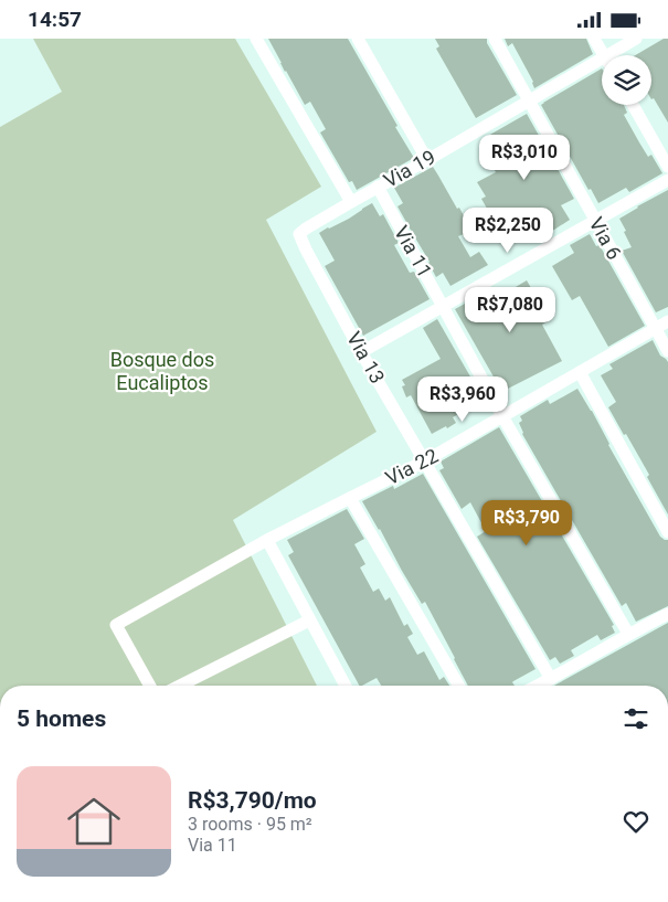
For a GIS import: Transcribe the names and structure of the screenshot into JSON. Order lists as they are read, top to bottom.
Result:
{
  "streets": {
    "street": [
      "Via 19",
      "Via 6",
      "Via 11",
      "Via 13",
      "Via 22"
    ]
  },
  "crossings": [
    ["Via 19", "Via 6"],
    ["Via 19", "Via 11"],
    ["Via 19", "Via 13"],
    ["Via 6", "Via 22"],
    ["Via 11", "Via 22"],
    ["Via 13", "Via 22"]
  ],
  "parks": ["Bosque dos Eucaliptos"],
  "page": {
    "status": "14:57",
    "price": [
      "R$3,010",
      "R$2,250",
      "R$7,080",
      "R$3,960",
      "R$3,790"
    ],
    "heading": "5 homes",
    "list": [
      {
        "name": "R$3,790/mo",
        "note": "3 rooms · 95 m² · Via 11"
      }
    ]
  }
}
